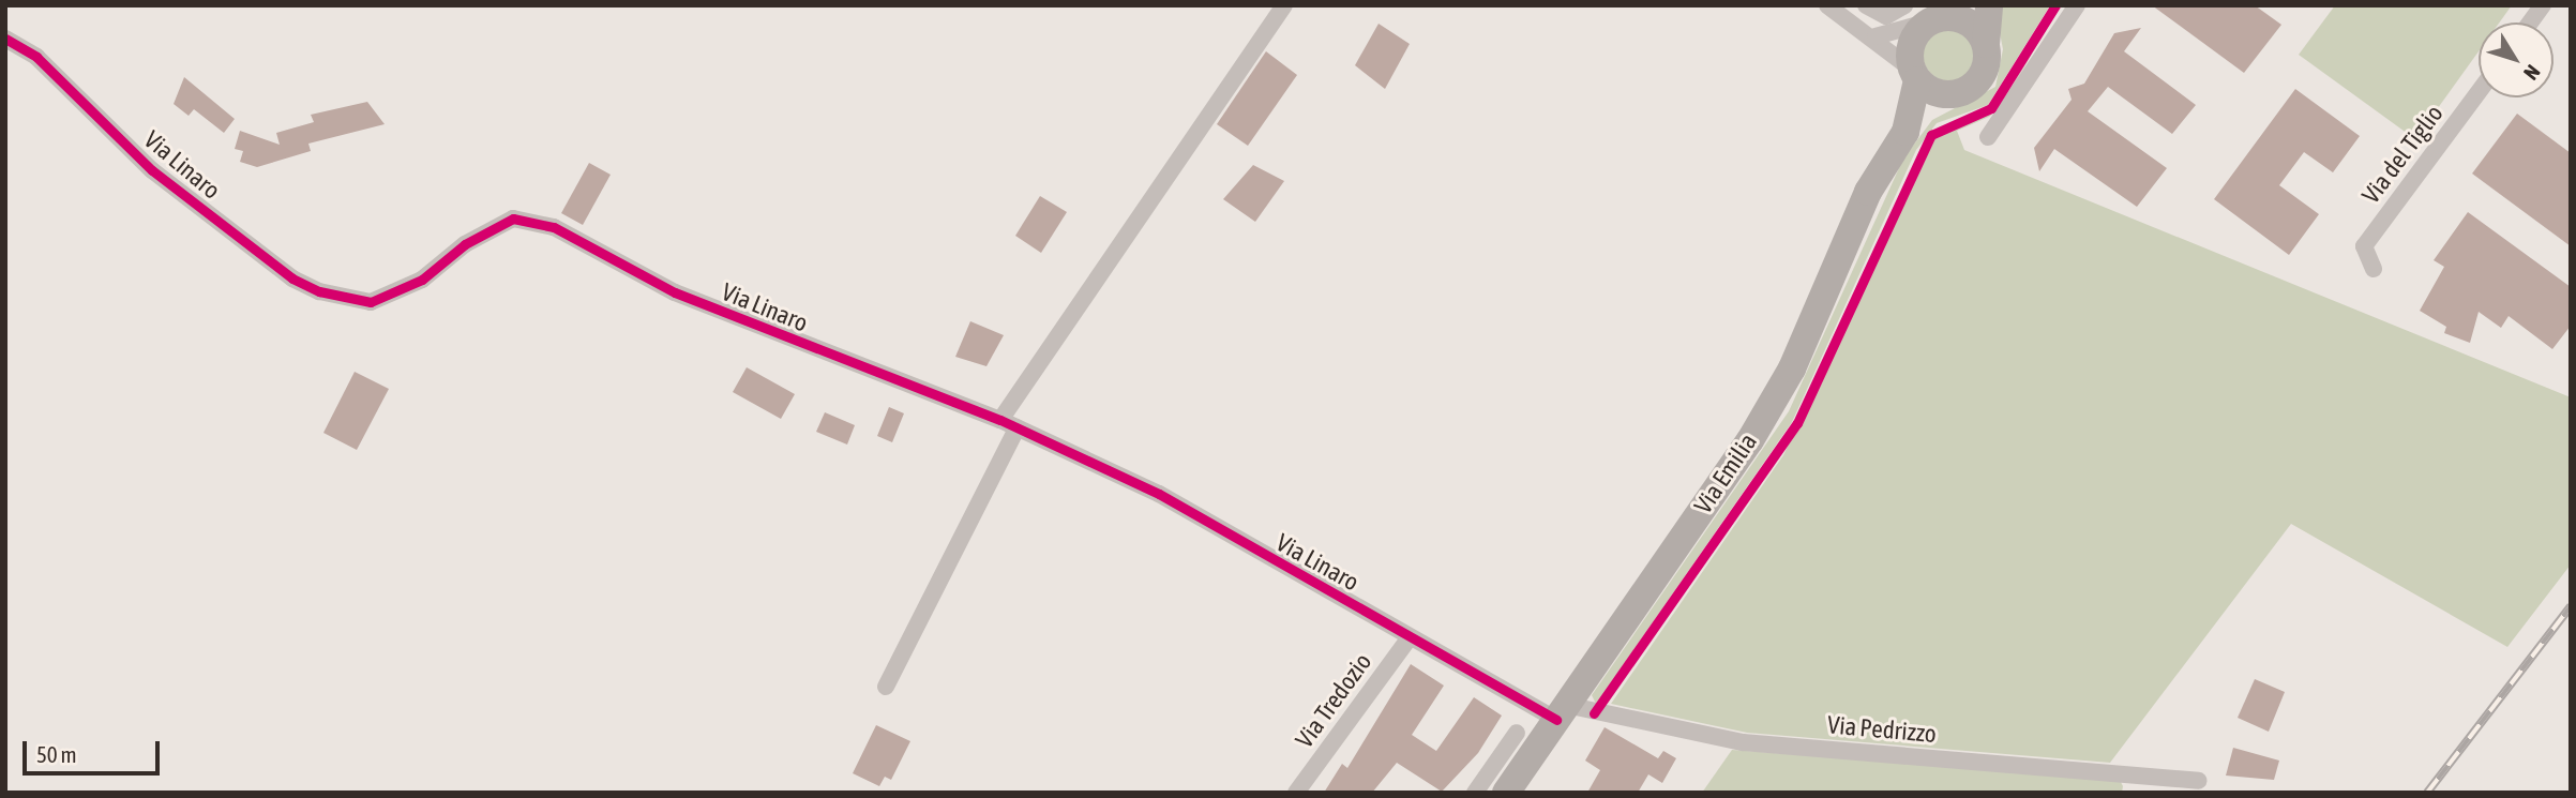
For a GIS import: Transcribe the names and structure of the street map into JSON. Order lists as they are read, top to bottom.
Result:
{
  "streets": {
    "main road": ["Via Emilia"],
    "street": [
      "Via del Tiglio",
      "Via Linaro",
      "Via Tredozio",
      "Via Pedrizzo"
    ]
  },
  "crossings": [
    ["Via Linaro", "Via Emilia"],
    ["Via Linaro", "Via Tredozio"],
    ["Via Linaro", "Via Pedrizzo"],
    ["Via Emilia", "Via Pedrizzo"]
  ],
  "scale_bar": "50 m",
  "north": "bottom right"
}
